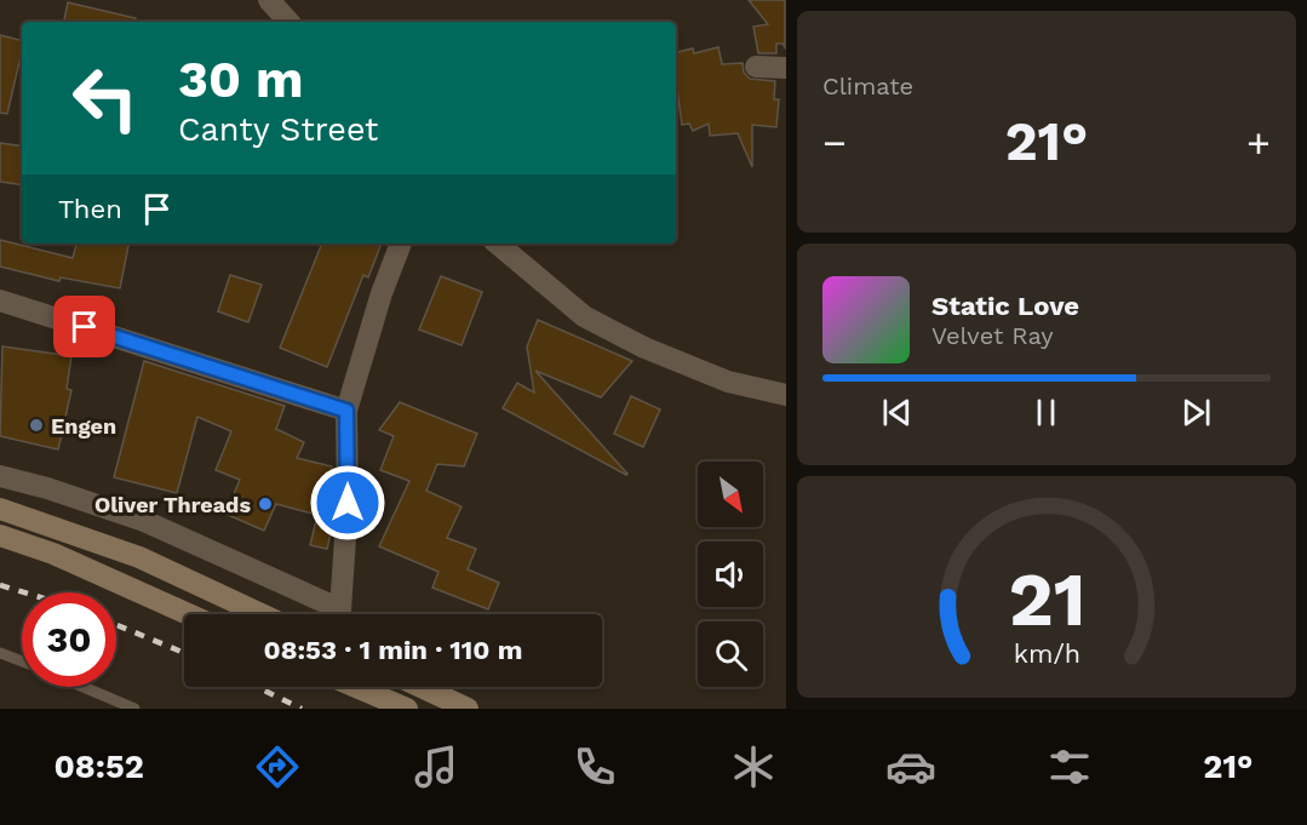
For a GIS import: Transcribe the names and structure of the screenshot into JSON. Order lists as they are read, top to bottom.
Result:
{
  "places": ["Engen", "Oliver Threads"],
  "north": "bottom right",
  "page": {
    "tile": "Climate",
    "turn": ["30 m", "Canty Street"],
    "heat": ["−", "21°", "+"],
    "then": "Then",
    "song": ["Static Love", "Velvet Ray"],
    "limit": "30",
    "trip": "08:53 · 1 min · 110 m",
    "tabs": ["08:52", "21°"],
    "gauge": ["21", "km/h"]
  }
}
